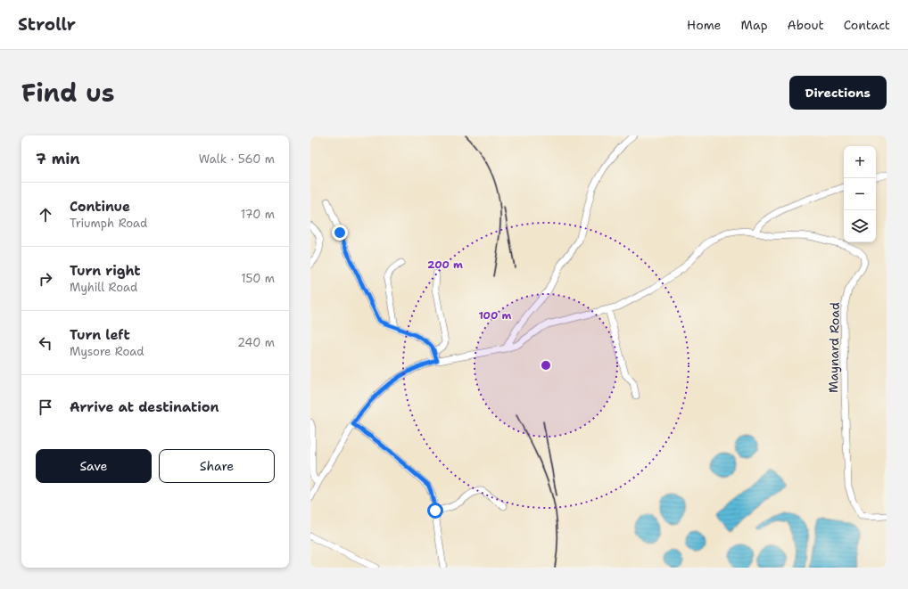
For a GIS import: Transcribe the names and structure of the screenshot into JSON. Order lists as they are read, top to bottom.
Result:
{
  "streets": {
    "street": ["Maynard Road"]
  },
  "page": {
    "header": "Strollr",
    "nav": [
      "Home",
      "Map",
      "About",
      "Contact"
    ],
    "title": "Find us",
    "buttons": [
      "Directions",
      ["Save", "Share"]
    ],
    "heading": ["7 min", "Walk · 560 m"],
    "map_buttons": ["+", "−"],
    "list": [
      ["Continue", "Triumph Road", "170 m"],
      ["Turn right", "Myhill Road", "150 m"],
      ["Turn left", "Mysore Road", "240 m"],
      "Arrive at destination"
    ]
  },
  "rings": ["200 m", "100 m"]
}
